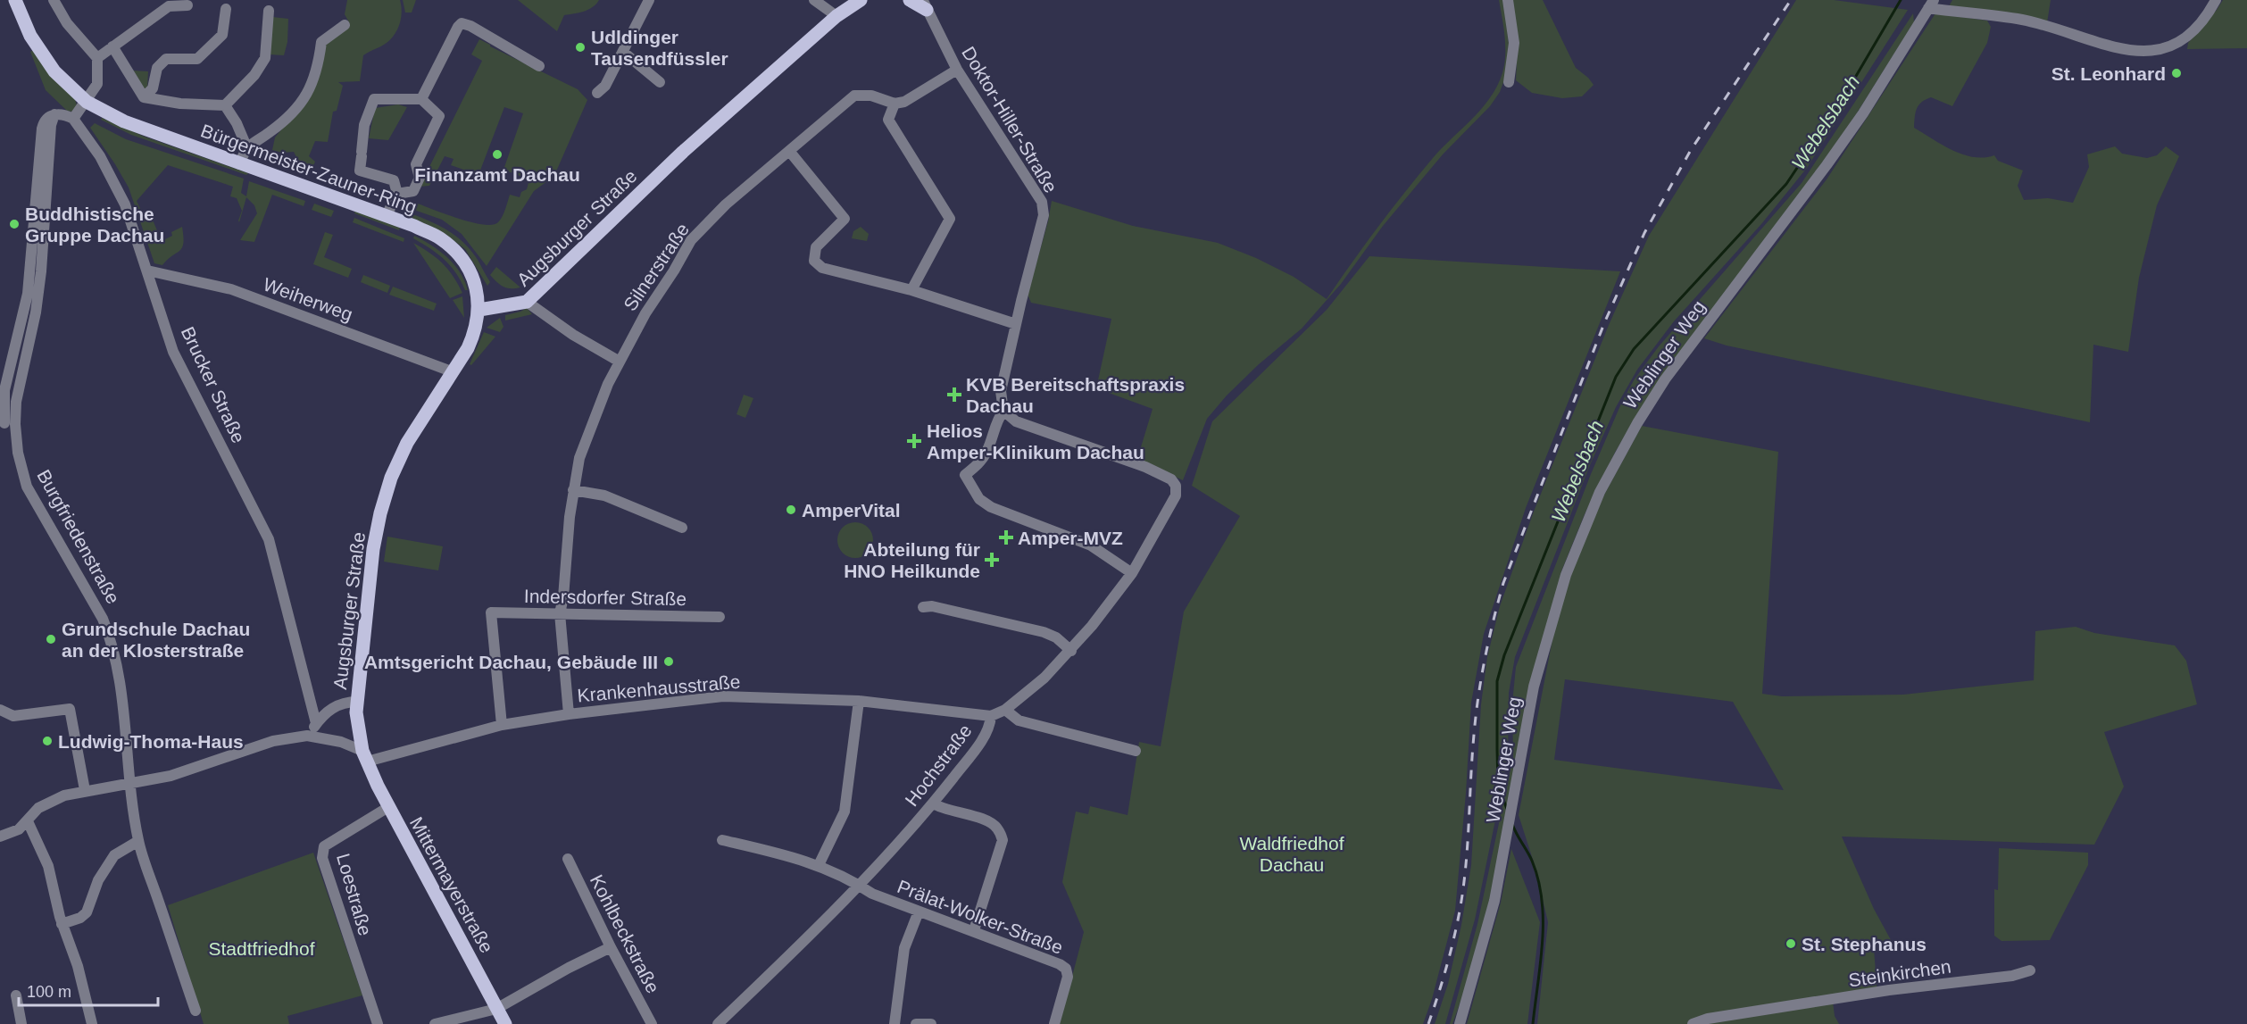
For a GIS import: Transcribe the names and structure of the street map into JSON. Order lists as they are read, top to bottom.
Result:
{
  "streets": {
    "main road": ["Bürgermeister-Zauner-Ring", "Augsburger Straße", "Mittermayerstraße"],
    "street": [
      "Doktor-Hiller-Straße",
      "Silnerstraße",
      "Weiherweg",
      "Weblinger Weg",
      "Brucker Straße",
      "Burgfriedenstraße",
      "Indersdorfer Straße",
      "Krankenhausstraße",
      "Hochstraße",
      "Loestraße",
      "Prälat-Wolker-Straße",
      "Kohlbeckstraße",
      "Steinkirchen"
    ]
  },
  "crossings": [
    ["Doktor-Hiller-Straße", "Hochstraße"],
    ["Bürgermeister-Zauner-Ring", "Augsburger Straße"],
    ["Augsburger Straße", "Weiherweg"],
    ["Augsburger Straße", "Brucker Straße"],
    ["Augsburger Straße", "Krankenhausstraße"],
    ["Augsburger Straße", "Mittermayerstraße"],
    ["Silnerstraße", "Indersdorfer Straße"],
    ["Silnerstraße", "Krankenhausstraße"],
    ["Weiherweg", "Brucker Straße"],
    ["Brucker Straße", "Burgfriedenstraße"],
    ["Indersdorfer Straße", "Krankenhausstraße"],
    ["Krankenhausstraße", "Hochstraße"],
    ["Krankenhausstraße", "Mittermayerstraße"],
    ["Hochstraße", "Prälat-Wolker-Straße"],
    ["Mittermayerstraße", "Loestraße"]
  ],
  "water": ["Webelsbach"],
  "parks": ["Waldfriedhof Dachau", "Stadtfriedhof"],
  "places": {
    "other": [
      "Udldinger Tausendfüssler",
      "St. Leonhard",
      "Finanzamt Dachau",
      "Buddhistische Gruppe Dachau",
      "AmperVital",
      "Grundschule Dachau an der Klosterstraße",
      "Amtsgericht Dachau, Gebäude III",
      "Ludwig-Thoma-Haus",
      "St. Stephanus"
    ],
    "health": [
      "KVB Bereitschaftspraxis Dachau",
      "Helios Amper-Klinikum Dachau",
      "Amper-MVZ",
      "Abteilung für HNO Heilkunde"
    ]
  },
  "scale_bar": "100 m"
}
